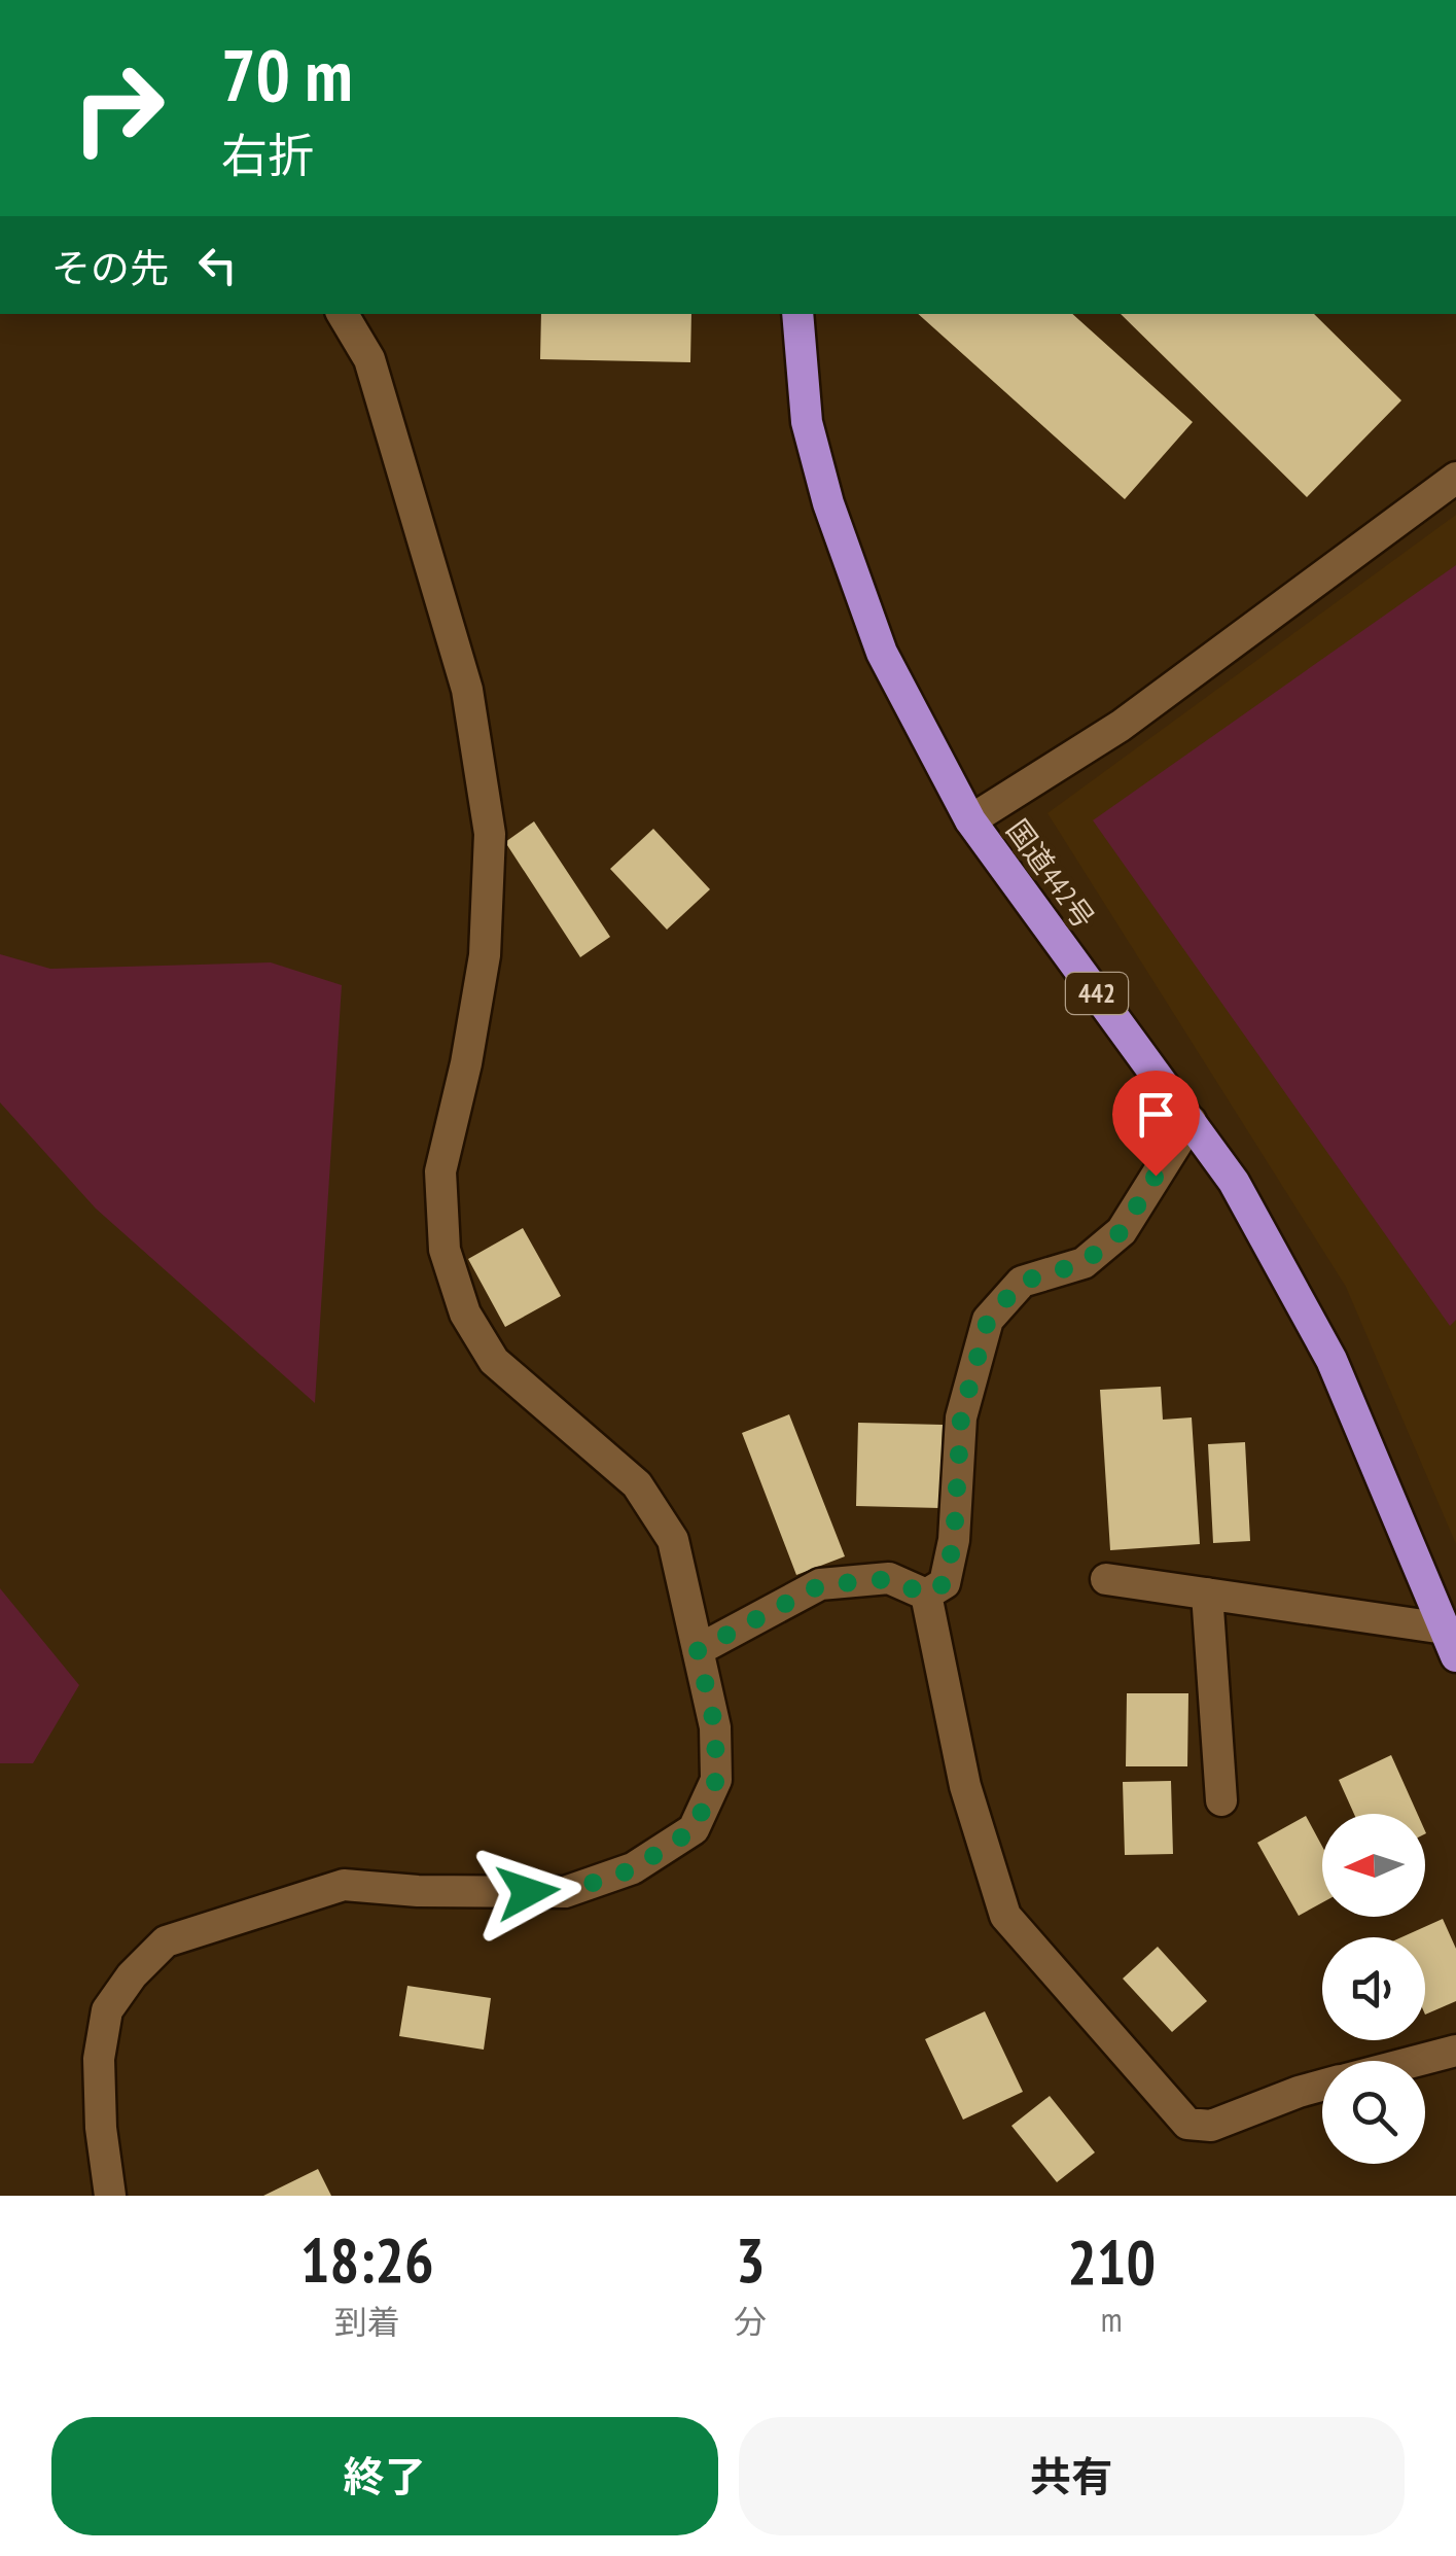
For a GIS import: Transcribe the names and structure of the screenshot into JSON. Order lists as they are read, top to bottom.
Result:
{
  "streets": {
    "highway": ["国道442号", "442"]
  },
  "north": "left",
  "page": {
    "turn": ["70 m", "右折"],
    "then": "その先",
    "eta": [
      "18:26",
      "到着",
      "3",
      "分",
      "210",
      "m"
    ],
    "buttons": ["終了", "共有"]
  }
}
